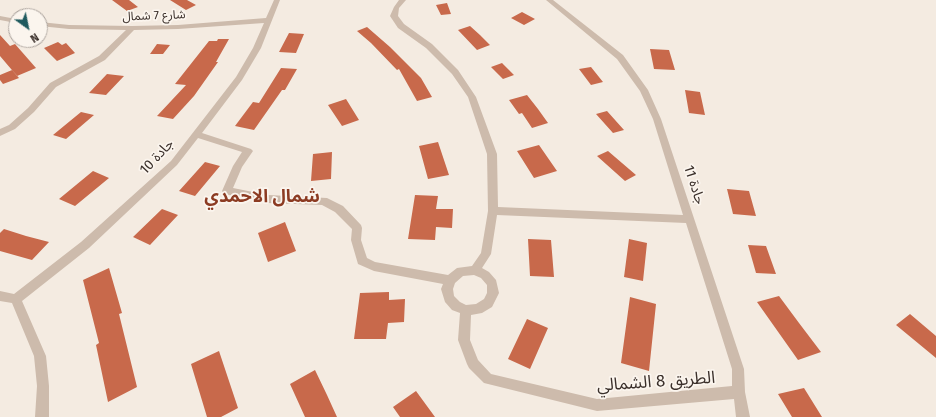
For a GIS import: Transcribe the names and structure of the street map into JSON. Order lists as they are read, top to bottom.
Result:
{
  "streets": {
    "street": [
      "شارع 7 شمال",
      "جادة 10",
      "جادة 11",
      "الطريق 8 الشمالي"
    ]
  },
  "crossings": [
    ["شارع 7 شمال", "جادة 10"],
    ["جادة 11", "الطريق 8 الشمالي"]
  ],
  "districts": ["شمال الاحمدي"],
  "north": "bottom right"
}
